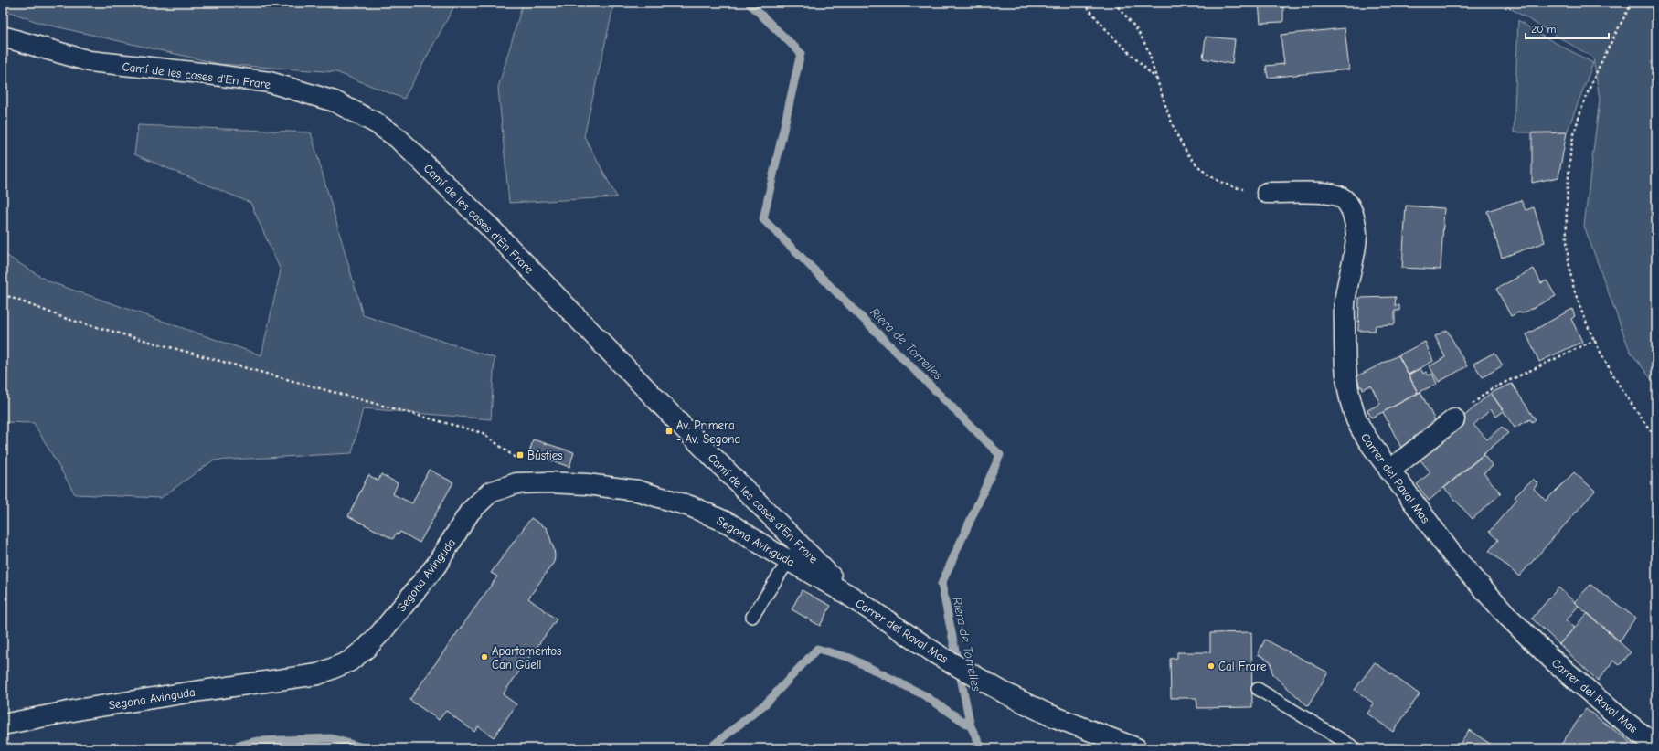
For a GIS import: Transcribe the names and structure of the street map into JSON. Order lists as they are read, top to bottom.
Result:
{
  "streets": {
    "street": ["Camí de les cases d'En Frare", "Carrer del Raval Mas", "Segona Avinguda"]
  },
  "crossings": [
    ["Camí de les cases d'En Frare", "Carrer del Raval Mas"],
    ["Camí de les cases d'En Frare", "Segona Avinguda"],
    ["Carrer del Raval Mas", "Segona Avinguda"]
  ],
  "water": ["Riera de Torrelles"],
  "places": {
    "transit": ["Av. Primera - Av. Segona", "Bústies"],
    "other": ["Apartamentos Can Güell", "Cal Frare"]
  },
  "scale_bar": "20 m"
}
